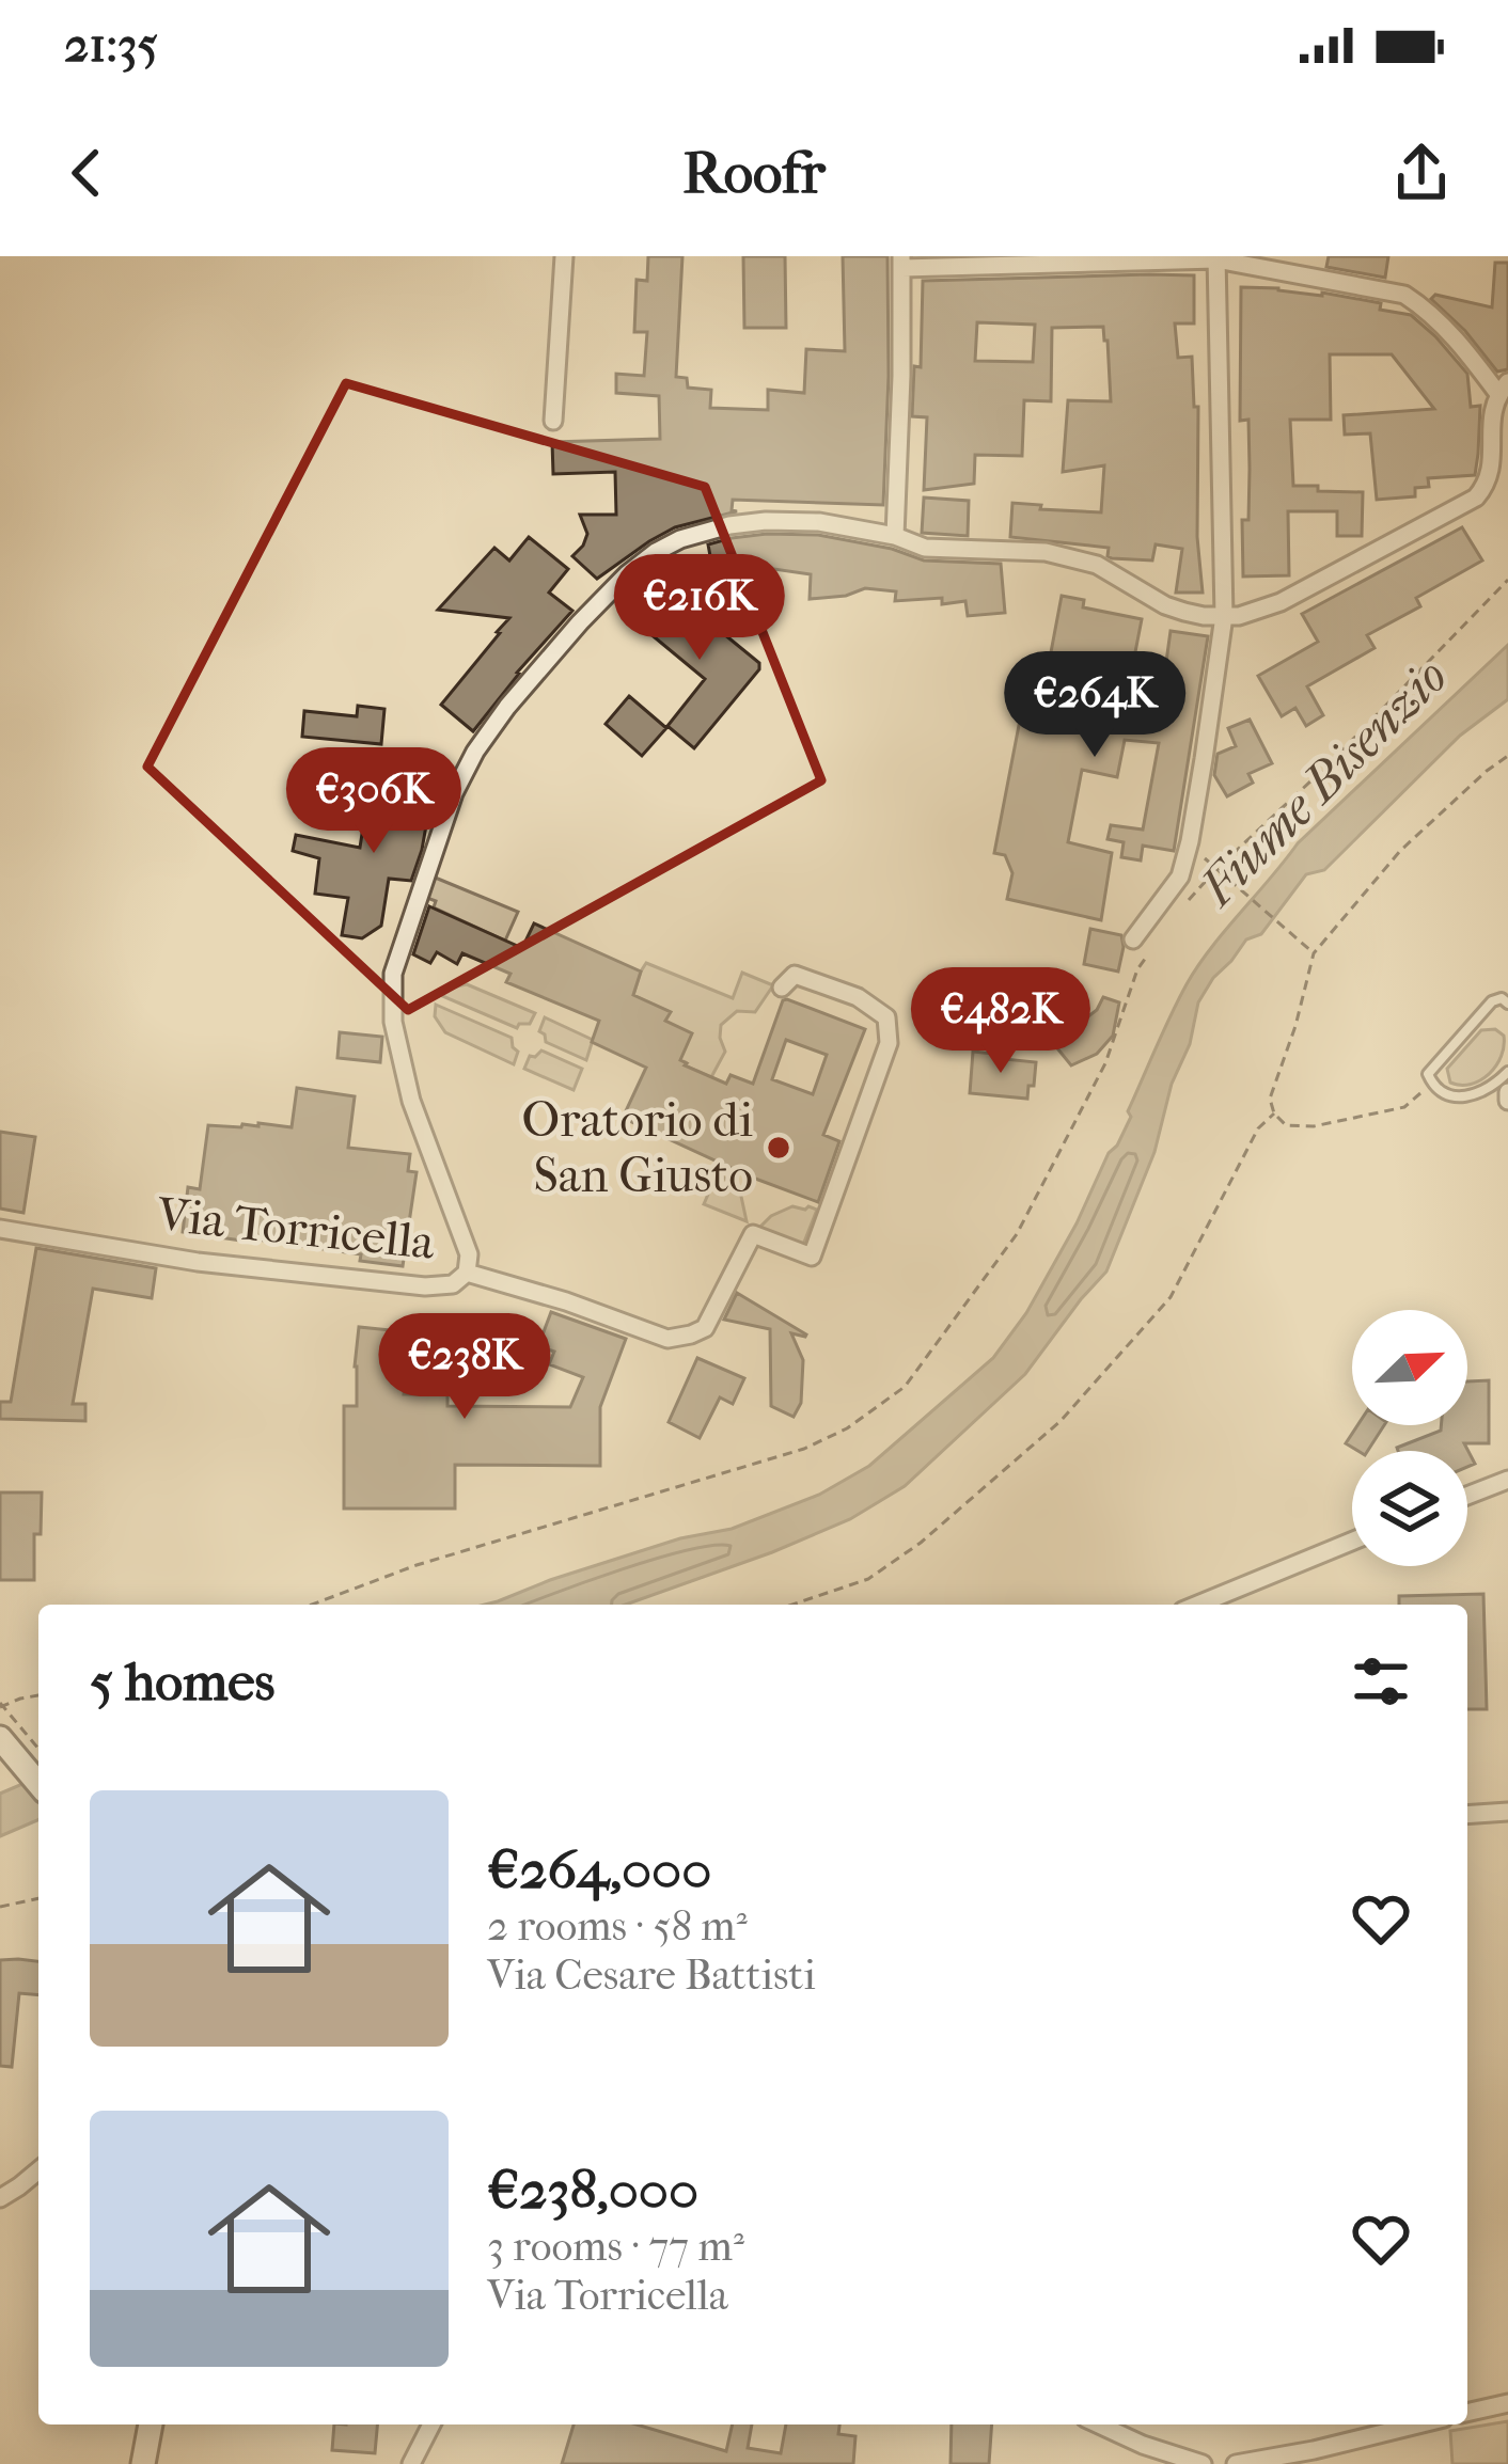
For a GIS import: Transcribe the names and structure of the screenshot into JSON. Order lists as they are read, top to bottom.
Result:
{
  "streets": {
    "street": ["Via Torricella"]
  },
  "water": ["Fiume Bisenzio"],
  "places": ["Oratorio di San Giusto"],
  "north": "top right",
  "page": {
    "status": "21:35",
    "header": "Roofr",
    "price": [
      "€216K",
      "€264K",
      "€306K",
      "€482K",
      "€238K"
    ],
    "heading": "5 homes",
    "list": [
      {
        "name": "€264,000",
        "note": "2 rooms · 58 m² · Via Cesare Battisti"
      },
      {
        "name": "€238,000",
        "note": "3 rooms · 77 m² · Via Torricella"
      }
    ]
  }
}
